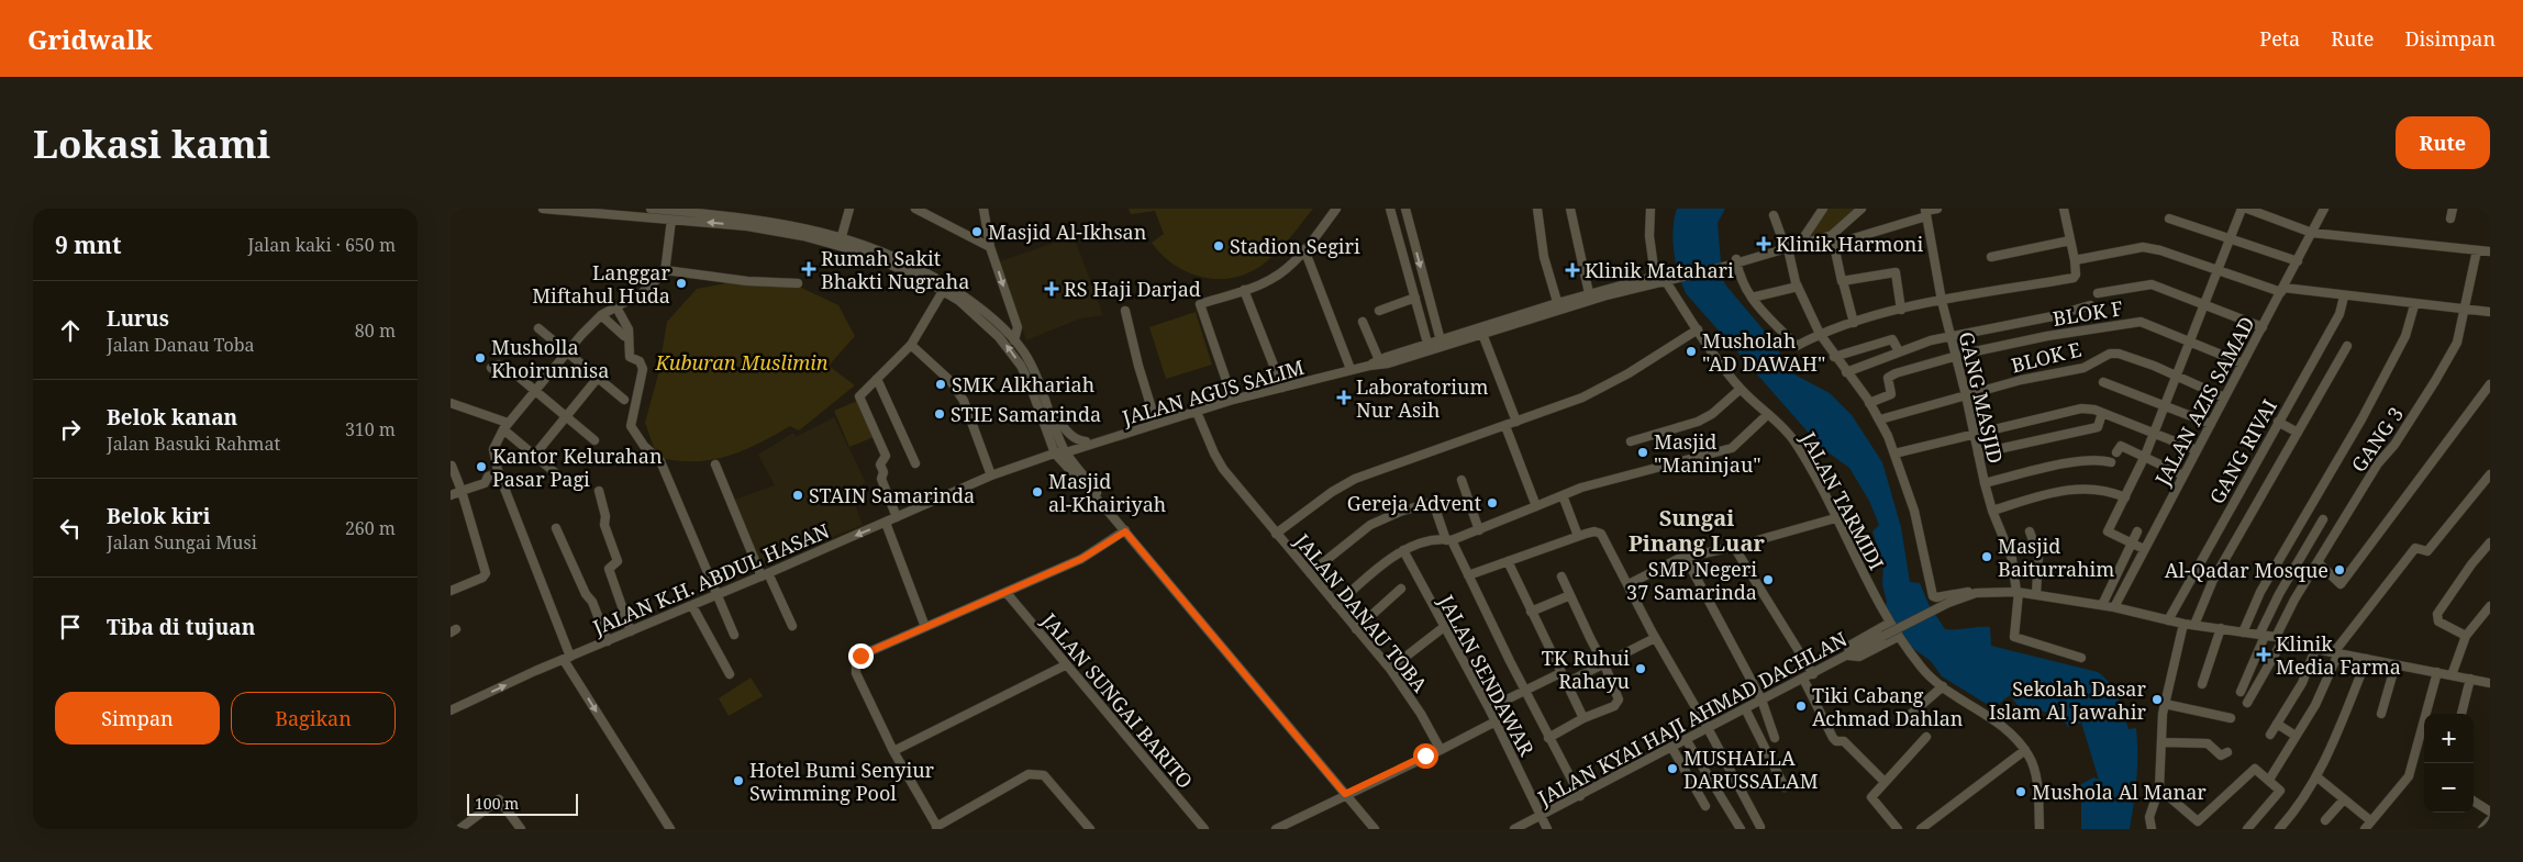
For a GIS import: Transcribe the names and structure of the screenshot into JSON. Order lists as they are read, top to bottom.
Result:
{
  "streets": {
    "street": [
      "BLOK F",
      "BLOK E",
      "JALAN AGUS SALIM",
      "GANG MASJID",
      "JALAN AZIS SAMAD",
      "GANG 3",
      "GANG RIVAI",
      "JALAN TARMIDI",
      "JALAN K.H. ABDUL HASAN",
      "JALAN DANAU TOBA",
      "JALAN SENDAWAR",
      "JALAN SUNGAI BARITO",
      "JALAN KYAI HAJI AHMAD DACHLAN"
    ]
  },
  "crossings": [
    ["BLOK F", "GANG MASJID"],
    ["BLOK F", "JALAN AZIS SAMAD"],
    ["BLOK E", "GANG MASJID"],
    ["BLOK E", "JALAN AZIS SAMAD"],
    ["JALAN AGUS SALIM", "JALAN TARMIDI"],
    ["JALAN AGUS SALIM", "JALAN K.H. ABDUL HASAN"],
    ["JALAN AGUS SALIM", "JALAN DANAU TOBA"],
    ["JALAN SENDAWAR", "JALAN KYAI HAJI AHMAD DACHLAN"]
  ],
  "districts": ["Sungai Pinang Luar"],
  "parks": ["Kuburan Muslimin"],
  "places": {
    "other": [
      "Masjid Al-Ikhsan",
      "Stadion Segiri",
      "Langgar Miftahul Huda",
      "Musholah \"AD DAWAH\"",
      "Musholla Khoirunnisa",
      "SMK Alkhariah",
      "STIE Samarinda",
      "Masjid \"Maninjau\"",
      "Kantor Kelurahan Pasar Pagi",
      "Masjid al-Khairiyah",
      "STAIN Samarinda",
      "Gereja Advent",
      "Masjid Baiturrahim",
      "Al-Qadar Mosque",
      "SMP Negeri 37 Samarinda",
      "TK Ruhui Rahayu",
      "Sekolah Dasar Islam Al Jawahir",
      "Tiki Cabang Achmad Dahlan",
      "MUSHALLA DARUSSALAM",
      "Hotel Bumi Senyiur Swimming Pool",
      "Mushola Al Manar"
    ],
    "health": [
      "Klinik Harmoni",
      "Rumah Sakit Bhakti Nugraha",
      "Klinik Matahari",
      "RS Haji Darjad",
      "Laboratorium Nur Asih",
      "Klinik Media Farma"
    ]
  },
  "scale_bar": "100 m",
  "page": {
    "header": "Gridwalk",
    "nav": ["Peta", "Rute", "Disimpan"],
    "buttons": [
      "Rute",
      ["Simpan", "Bagikan"]
    ],
    "title": "Lokasi kami",
    "heading": ["9 mnt", "Jalan kaki · 650 m"],
    "list": [
      ["Lurus", "Jalan Danau Toba", "80 m"],
      ["Belok kanan", "Jalan Basuki Rahmat", "310 m"],
      ["Belok kiri", "Jalan Sungai Musi", "260 m"],
      "Tiba di tujuan"
    ],
    "map_buttons": ["+", "−"],
    "scale": "100 m"
  }
}
